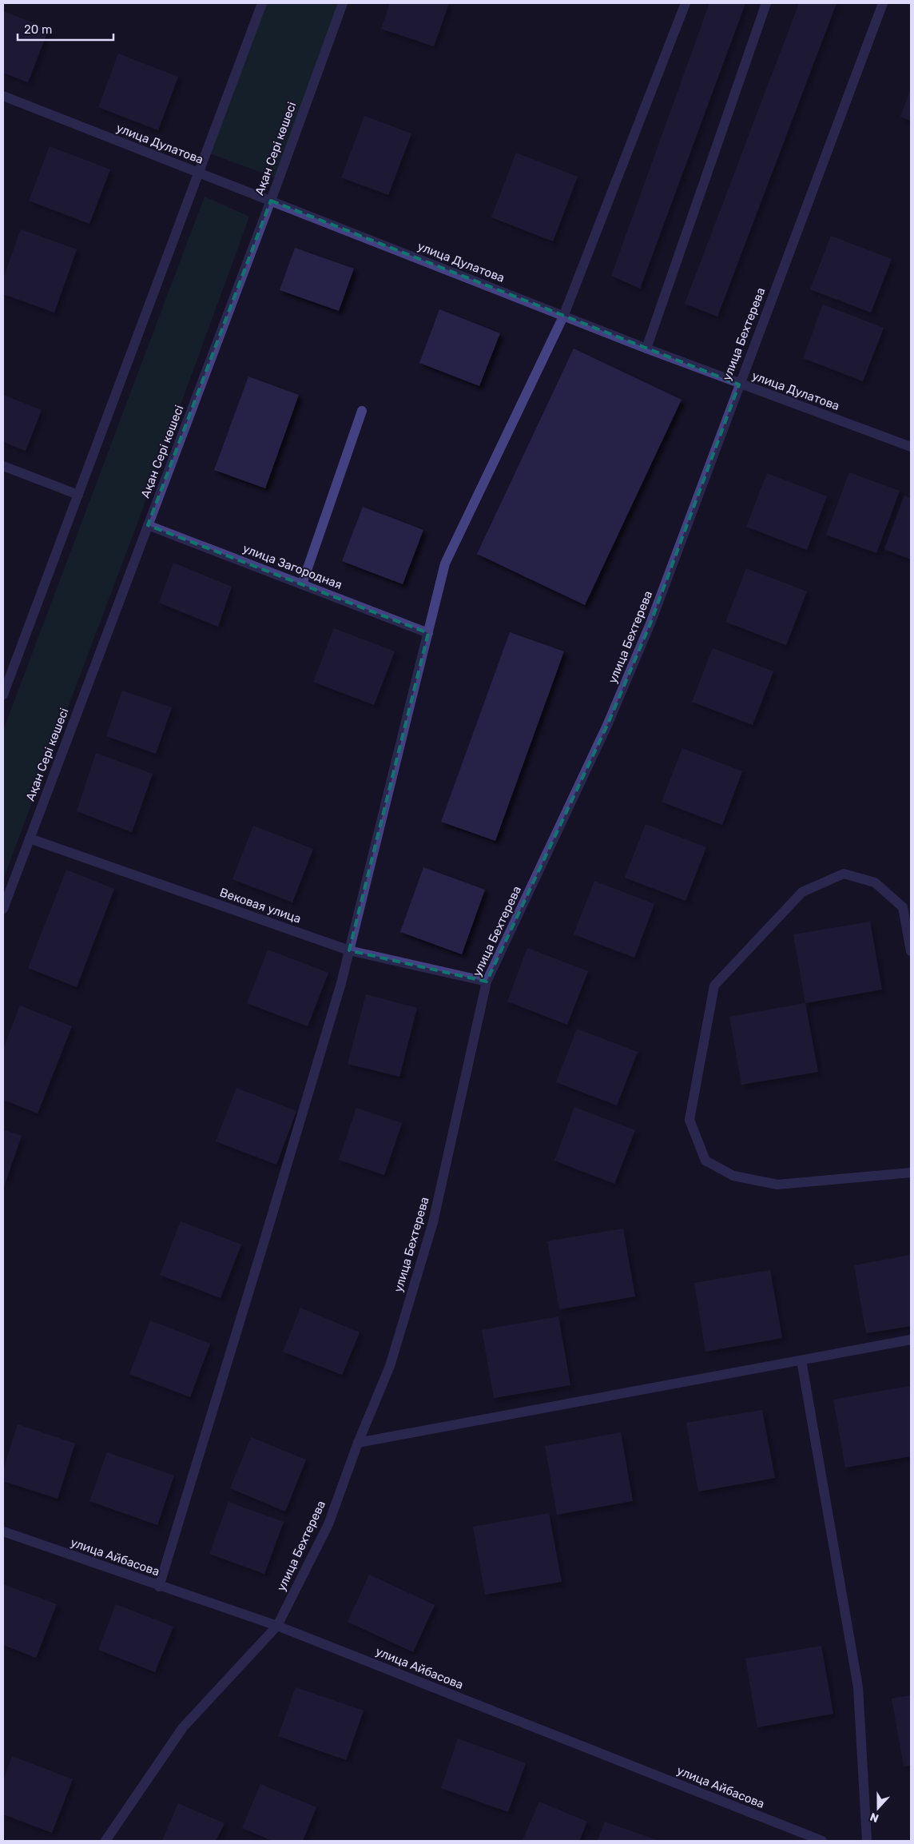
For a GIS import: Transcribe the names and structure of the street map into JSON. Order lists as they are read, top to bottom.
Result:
{
  "streets": {
    "street": [
      "улица Дулатова",
      "Ақан Сері көшесі",
      "улица Бехтерева",
      "улица Загородная",
      "Вековая улица",
      "улица Айбасова"
    ]
  },
  "crossings": [
    ["улица Дулатова", "Ақан Сері көшесі"],
    ["улица Дулатова", "улица Бехтерева"],
    ["Ақан Сері көшесі", "улица Загородная"],
    ["Ақан Сері көшесі", "Вековая улица"],
    ["улица Бехтерева", "Вековая улица"],
    ["улица Бехтерева", "улица Айбасова"]
  ],
  "scale_bar": "20 m",
  "north": "bottom"
}
